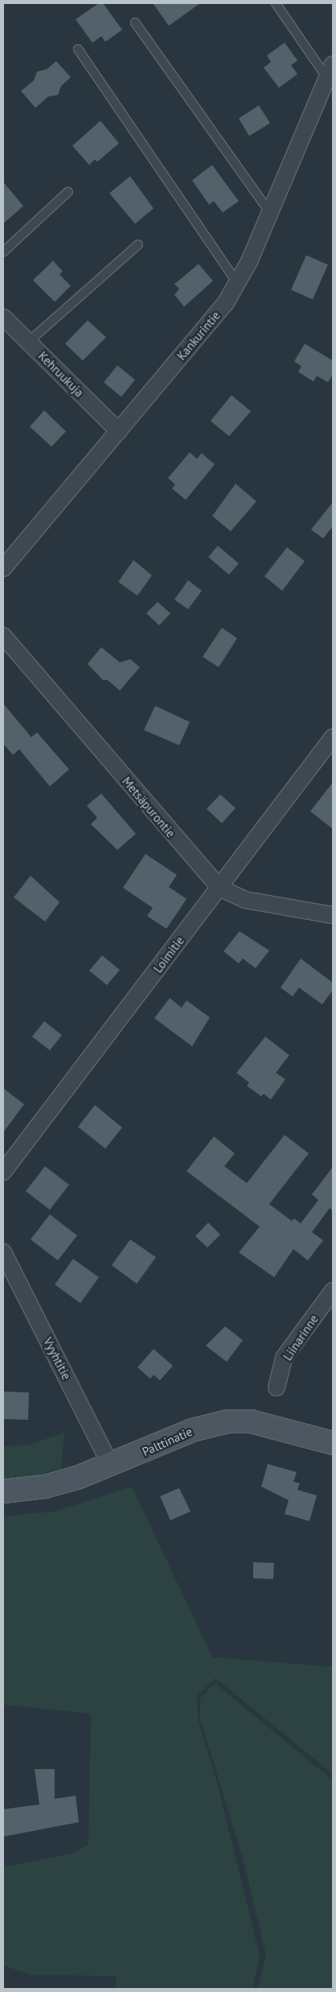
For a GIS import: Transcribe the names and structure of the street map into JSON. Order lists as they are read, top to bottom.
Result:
{
  "streets": {
    "street": [
      "Kankurintie",
      "Kehruukuja",
      "Metsäpurontie",
      "Loimitie",
      "Liinarinne",
      "Vyyhtitie",
      "Palttinatie"
    ]
  },
  "crossings": [
    ["Kankurintie", "Kehruukuja"],
    ["Metsäpurontie", "Loimitie"],
    ["Vyyhtitie", "Palttinatie"]
  ]
}
